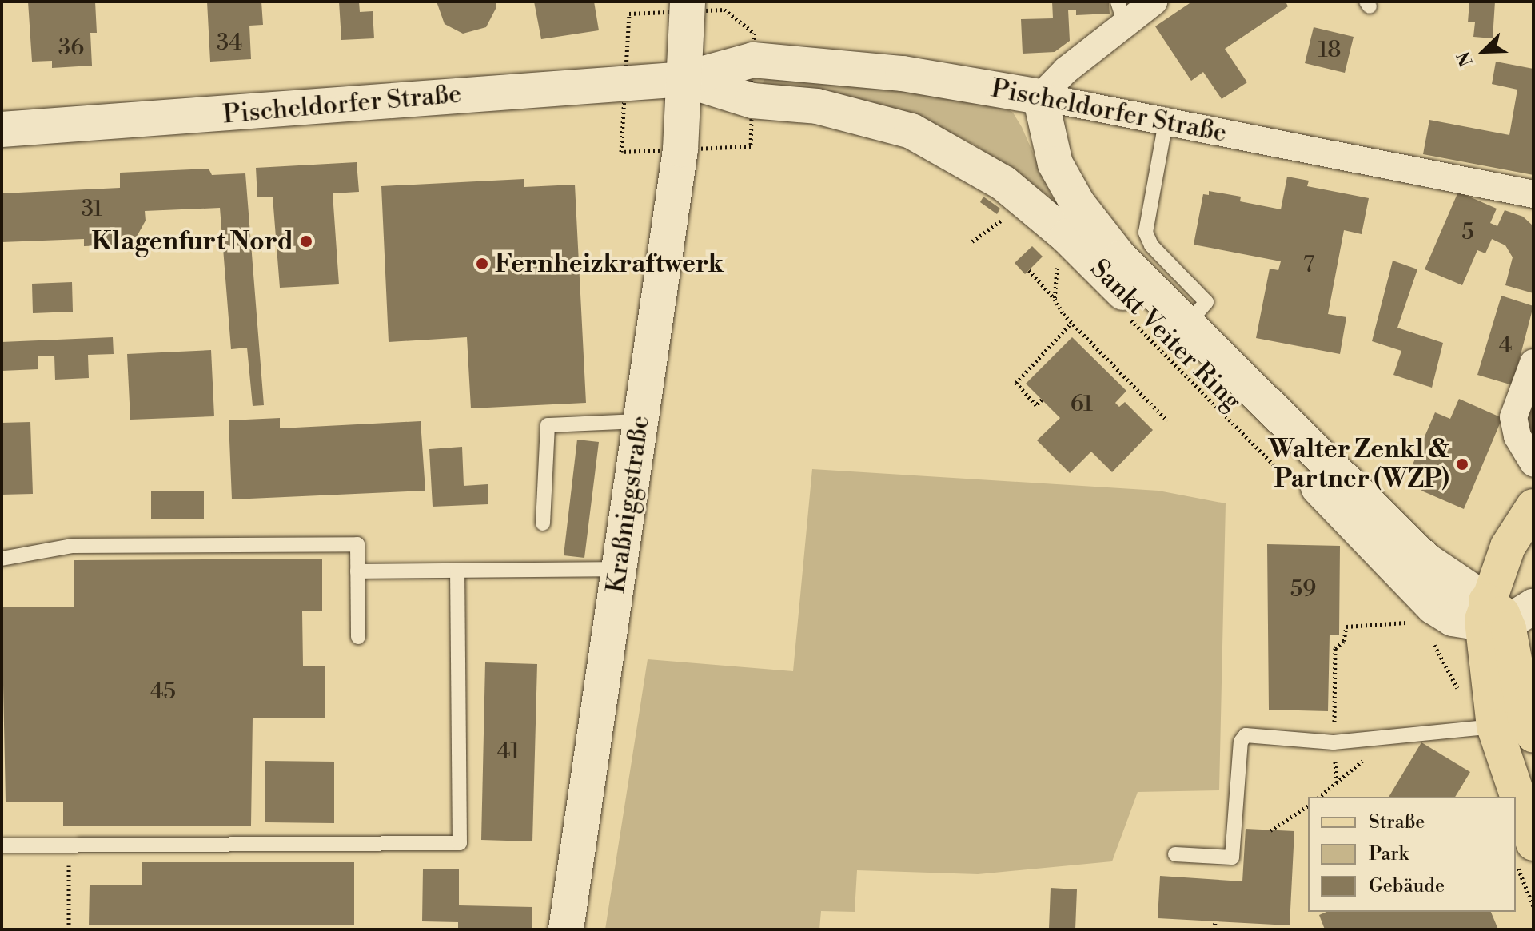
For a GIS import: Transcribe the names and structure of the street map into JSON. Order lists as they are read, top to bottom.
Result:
{
  "streets": {
    "main road": ["Pischeldorfer Straße", "Sankt Veiter Ring", "Kraßniggstraße"]
  },
  "crossings": [
    ["Pischeldorfer Straße", "Sankt Veiter Ring"],
    ["Pischeldorfer Straße", "Kraßniggstraße"]
  ],
  "places": ["Klagenfurt Nord", "Fernheizkraftwerk", "Walter Zenkl & Partner (WZP)"],
  "house_numbers": [
    "34",
    "36",
    "18",
    "31",
    "5",
    "7",
    "4",
    "61",
    "59",
    "45",
    "41"
  ],
  "legend": ["Straße", "Park", "Gebäude"],
  "north": "bottom left"
}
